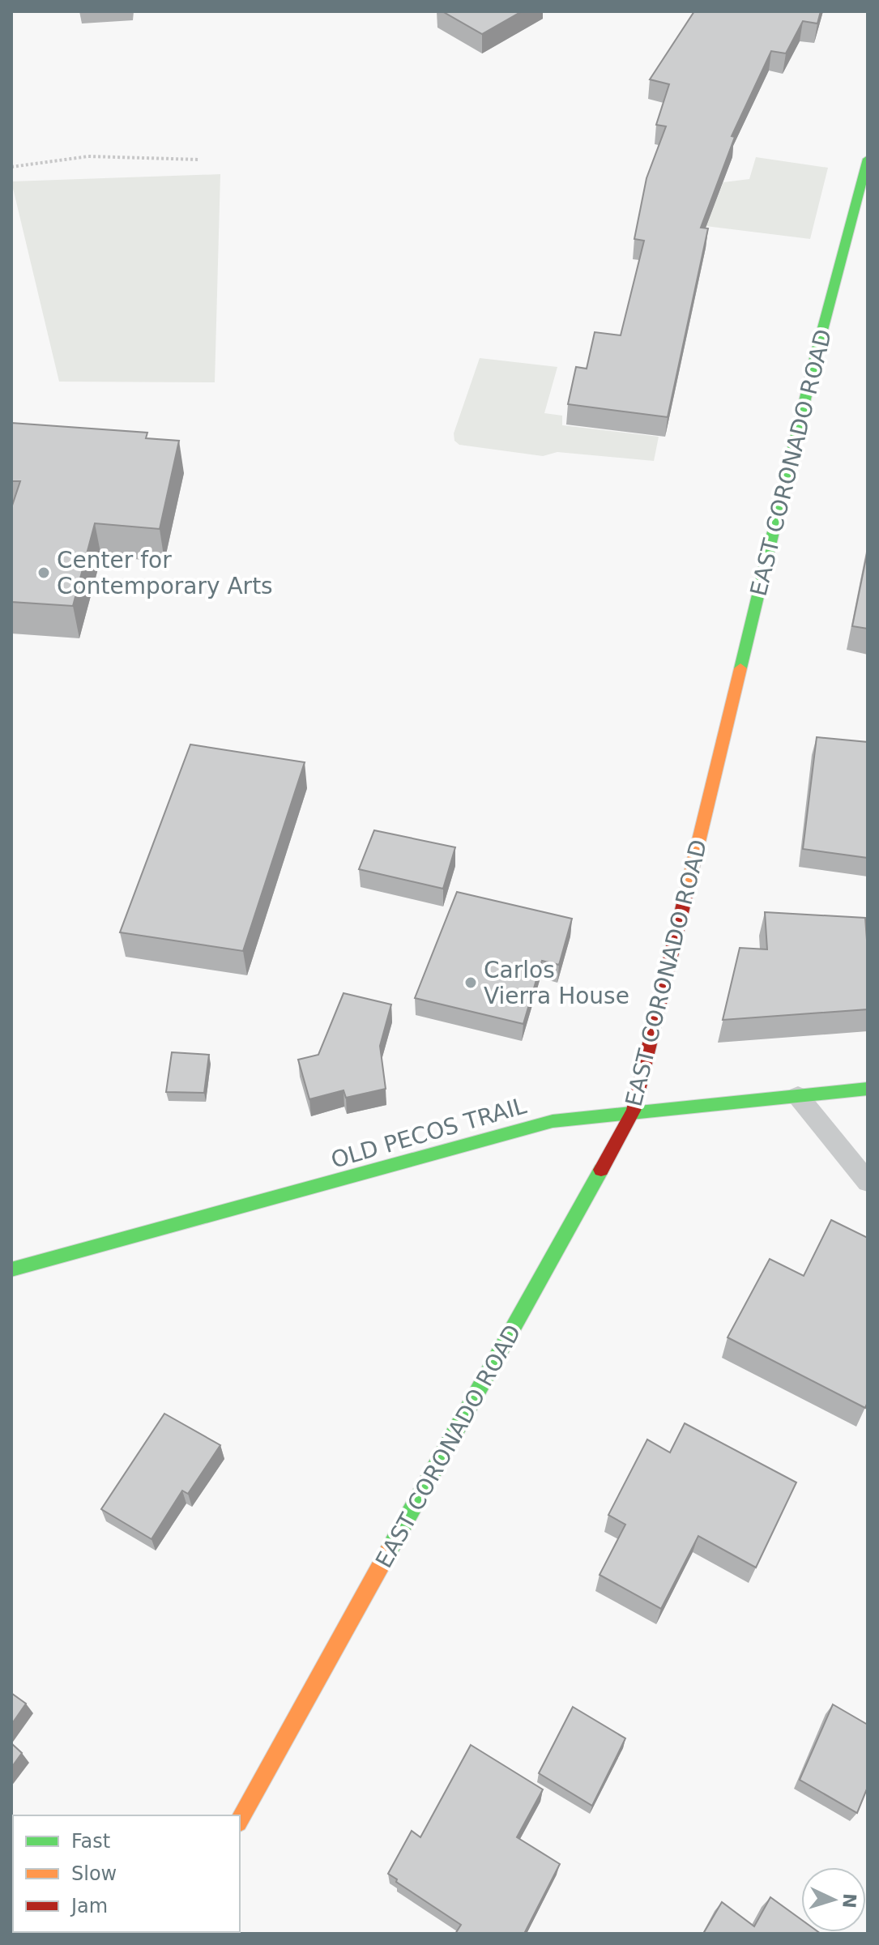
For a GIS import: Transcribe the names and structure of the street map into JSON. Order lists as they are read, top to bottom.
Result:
{
  "streets": {
    "street": ["EAST CORONADO ROAD", "OLD PECOS TRAIL"]
  },
  "crossings": [
    ["EAST CORONADO ROAD", "OLD PECOS TRAIL"]
  ],
  "places": ["Center for Contemporary Arts", "Carlos Vierra House"],
  "legend": ["Fast", "Slow", "Jam"],
  "north": "right"
}
